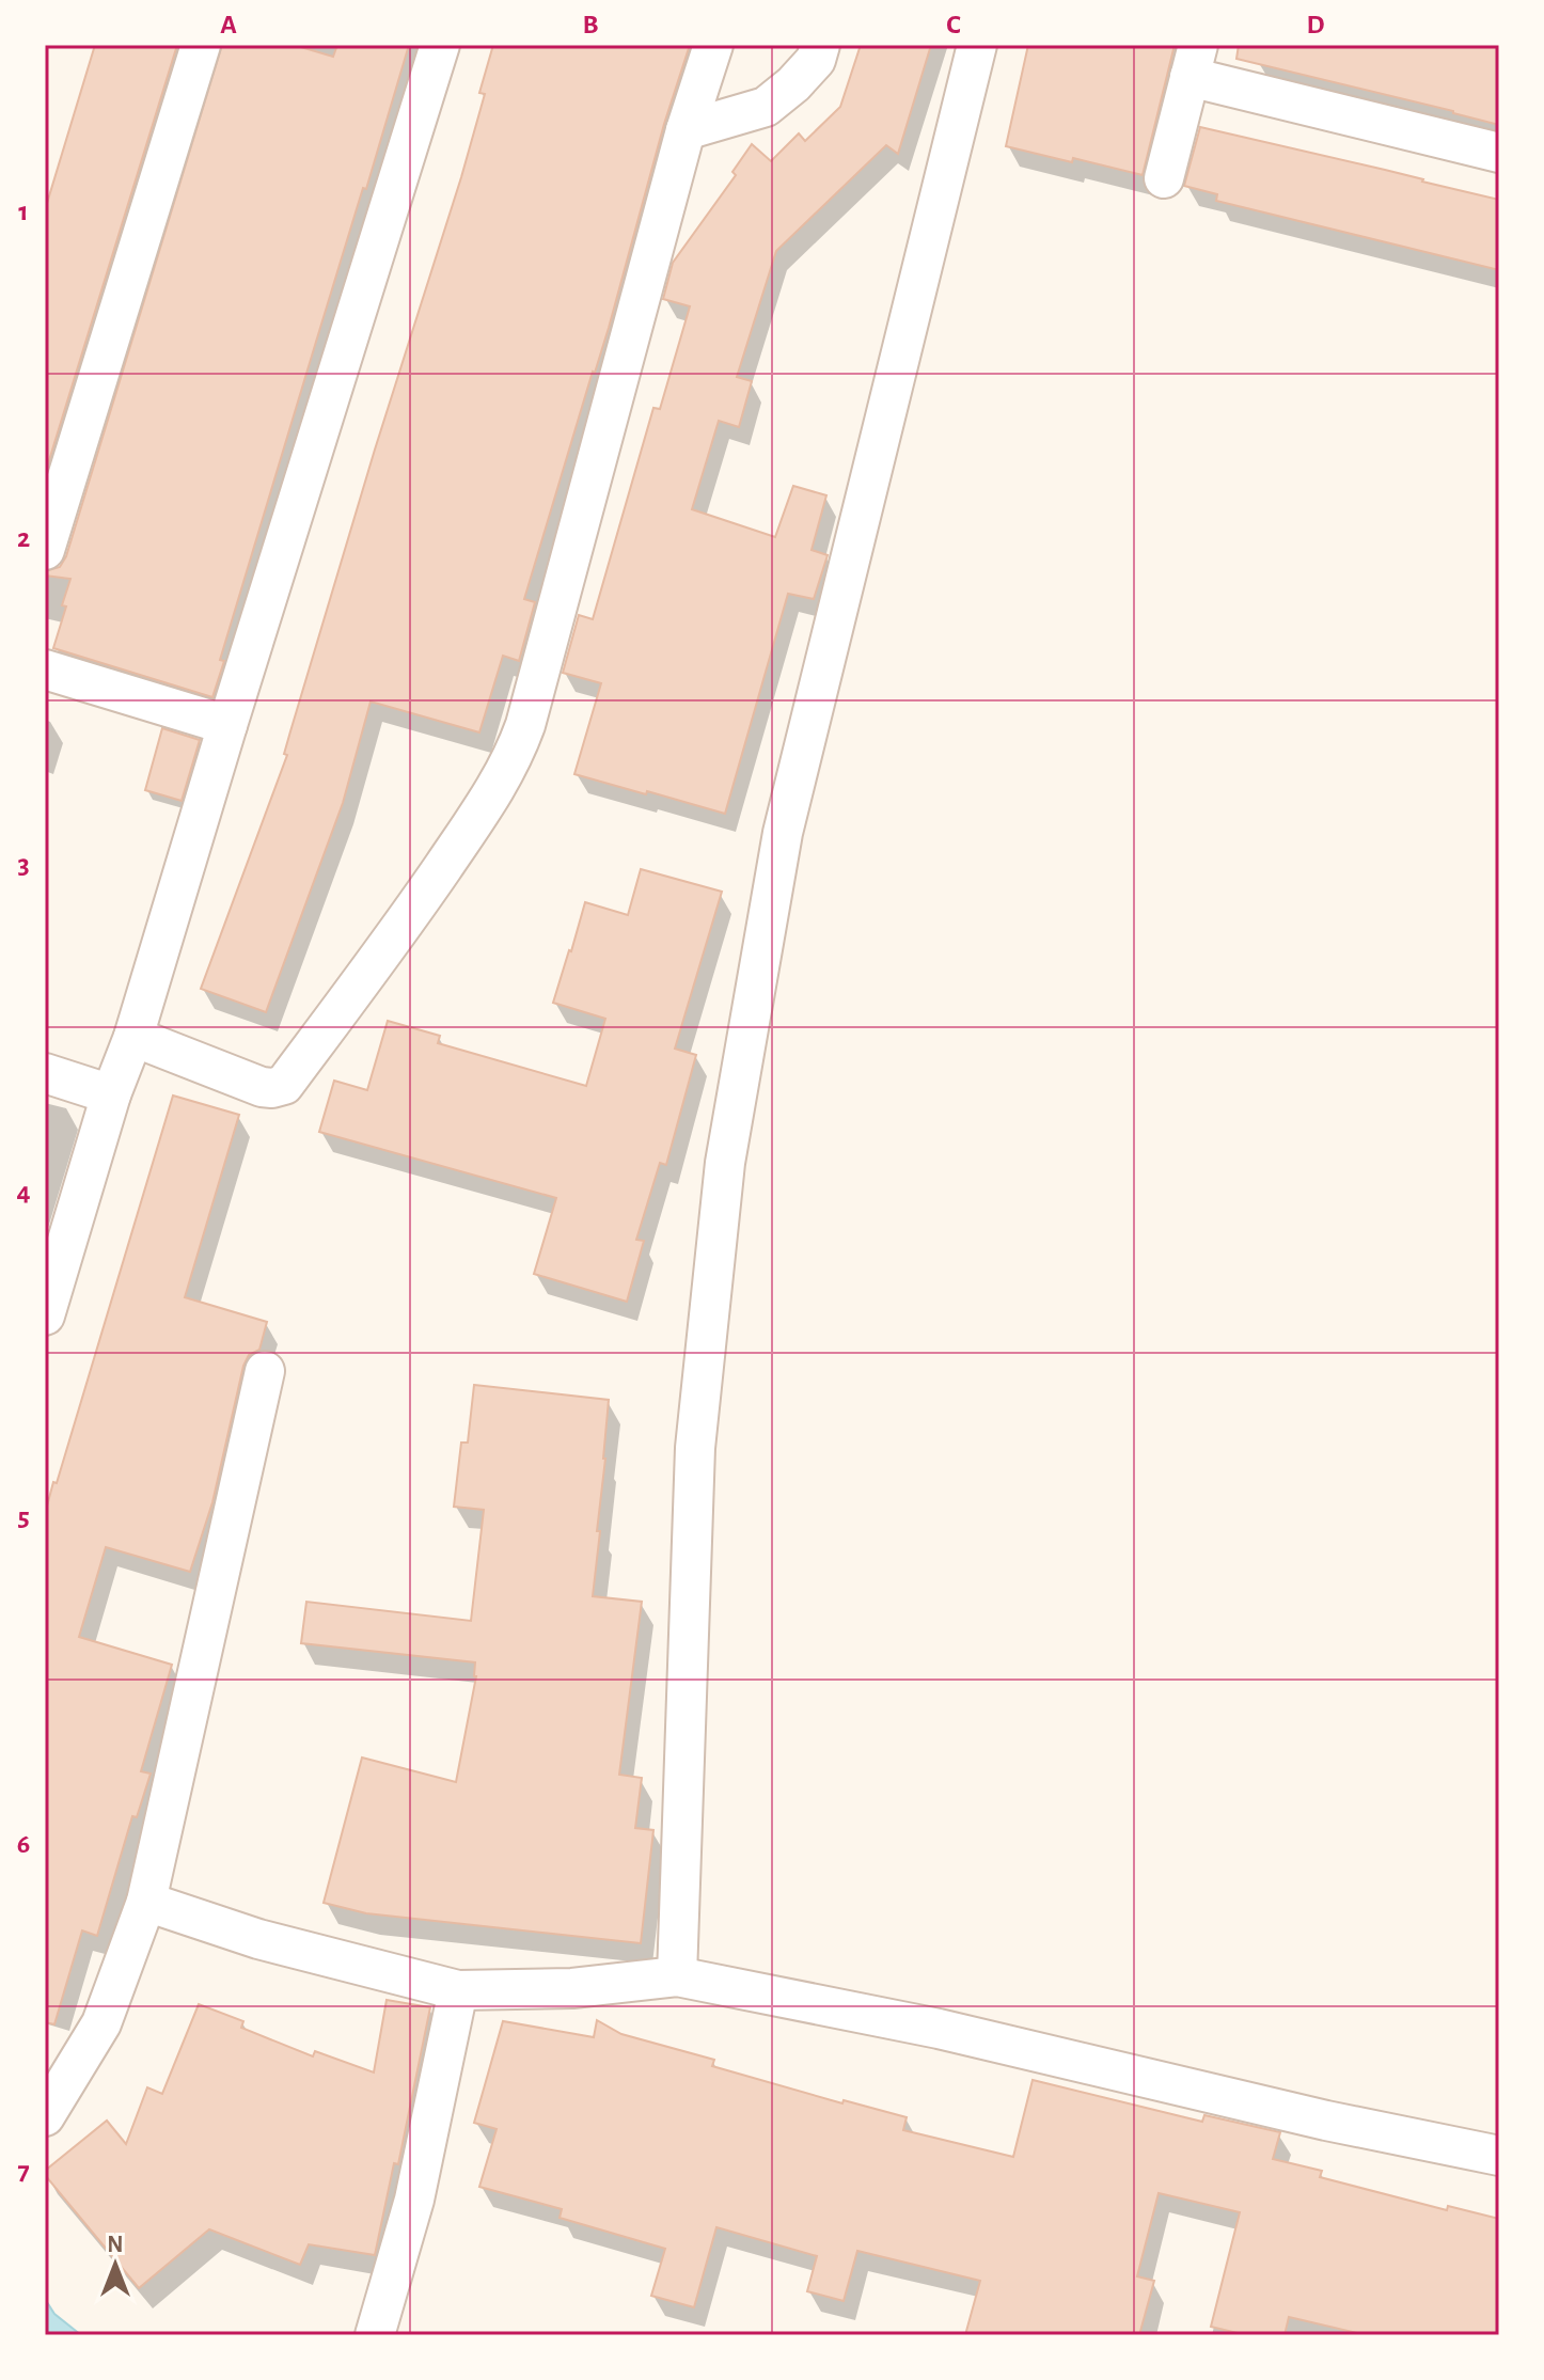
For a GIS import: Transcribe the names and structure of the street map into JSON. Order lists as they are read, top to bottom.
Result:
{
  "north": "top",
  "grid": {
    "columns": [
      "A",
      "B",
      "C",
      "D"
    ],
    "rows": [
      "1",
      "2",
      "3",
      "4",
      "5",
      "6",
      "7"
    ]
  }
}
